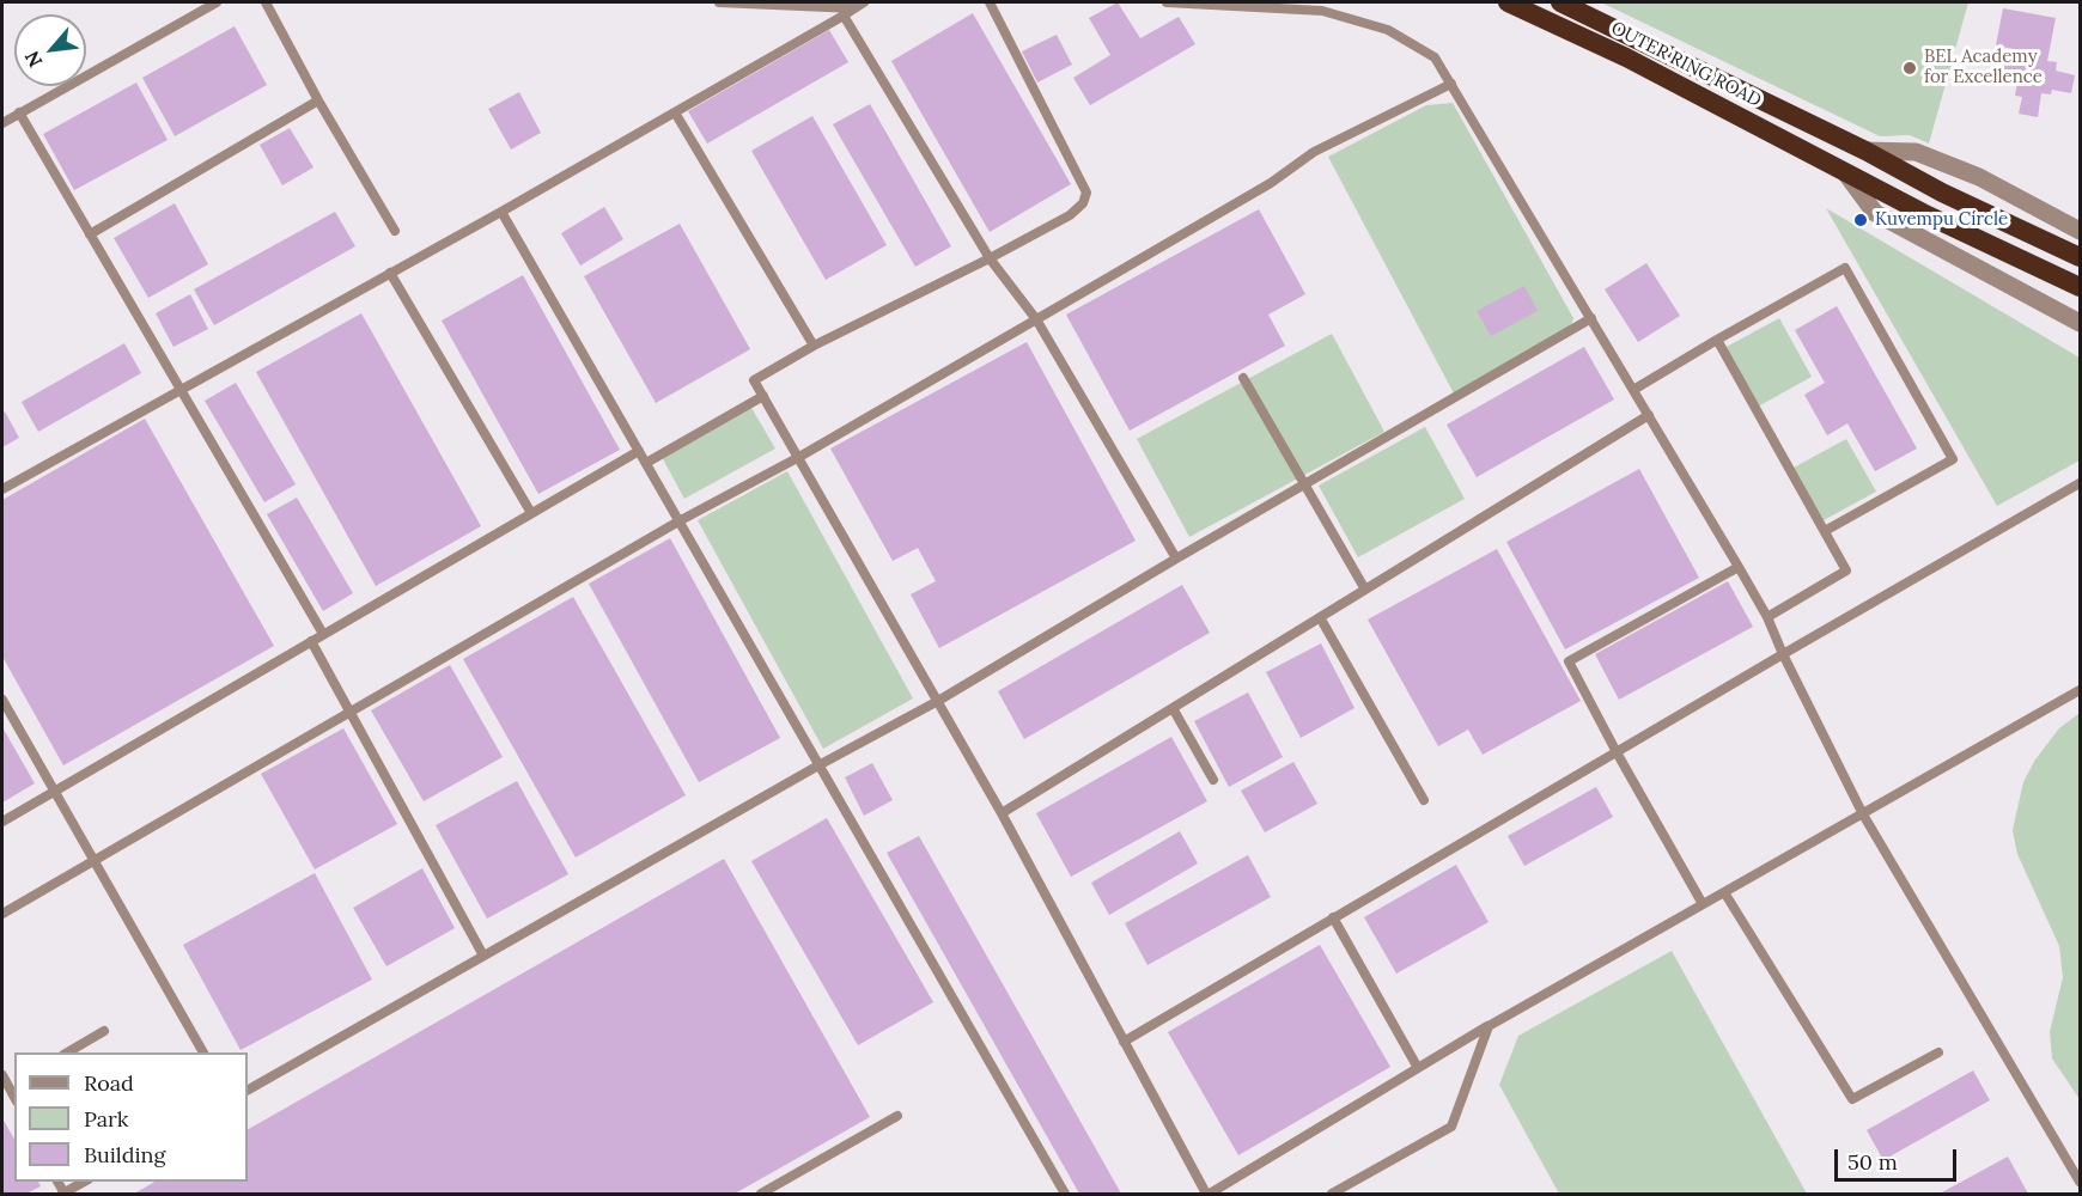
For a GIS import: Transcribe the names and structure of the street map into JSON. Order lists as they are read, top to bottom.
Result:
{
  "streets": {
    "highway": ["OUTER RING ROAD"]
  },
  "places": ["BEL Academy for Excellence", "Kuvempu Circle"],
  "legend": ["Road", "Park", "Building"],
  "scale_bar": "50 m",
  "north": "bottom left"
}
